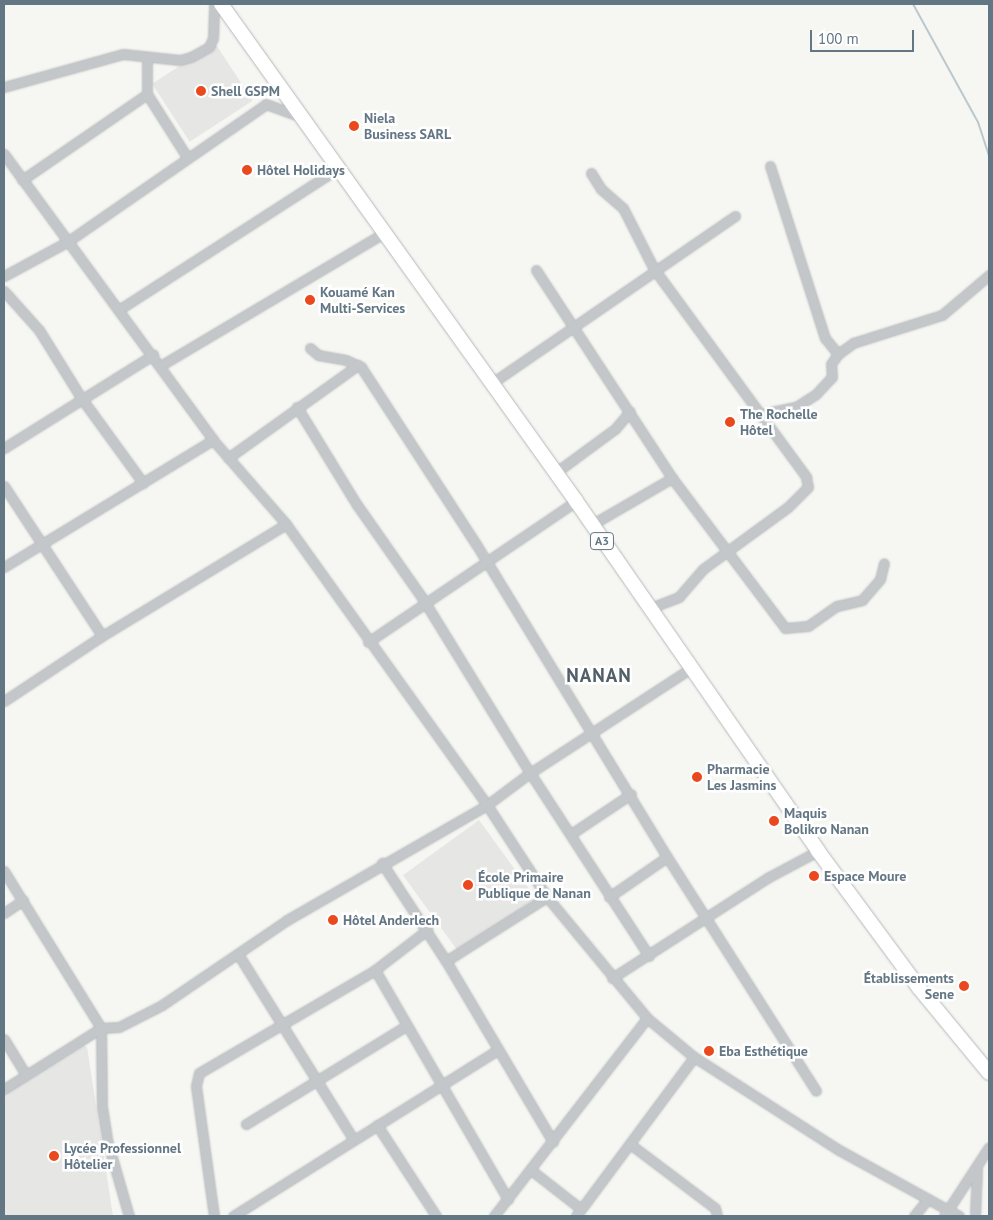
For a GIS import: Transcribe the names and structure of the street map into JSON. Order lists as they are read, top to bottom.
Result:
{
  "streets": {
    "highway": ["A3"]
  },
  "districts": ["NANAN"],
  "places": [
    "Shell GSPM",
    "Niela Business SARL",
    "Hôtel Holidays",
    "Kouamé Kan Multi-Services",
    "The Rochelle Hôtel",
    "Pharmacie Les Jasmins",
    "Maquis Bolikro Nanan",
    "Espace Moure",
    "École Primaire Publique de Nanan",
    "Hôtel Anderlech",
    "Établissements Sene",
    "Eba Esthétique",
    "Lycée Professionnel Hôtelier"
  ],
  "scale_bar": "100 m"
}
